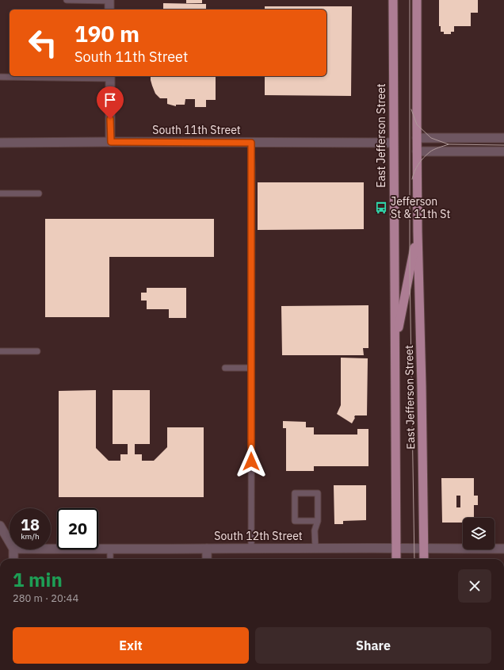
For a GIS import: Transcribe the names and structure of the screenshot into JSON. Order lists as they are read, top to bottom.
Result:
{
  "streets": {
    "main road": ["East Jefferson Street"],
    "street": ["South 11th Street", "South 12th Street"]
  },
  "crossings": [
    ["South 11th Street", "East Jefferson Street"],
    ["East Jefferson Street", "South 12th Street"]
  ],
  "places": {
    "bus stop": ["Jefferson St & 11th St"]
  },
  "page": {
    "turn": ["190 m", "South 11th Street"],
    "speed": "18 km/h",
    "limit": "20",
    "heading": ["1 min", "280 m · 20:44"],
    "buttons": ["Exit", "Share"]
  }
}
